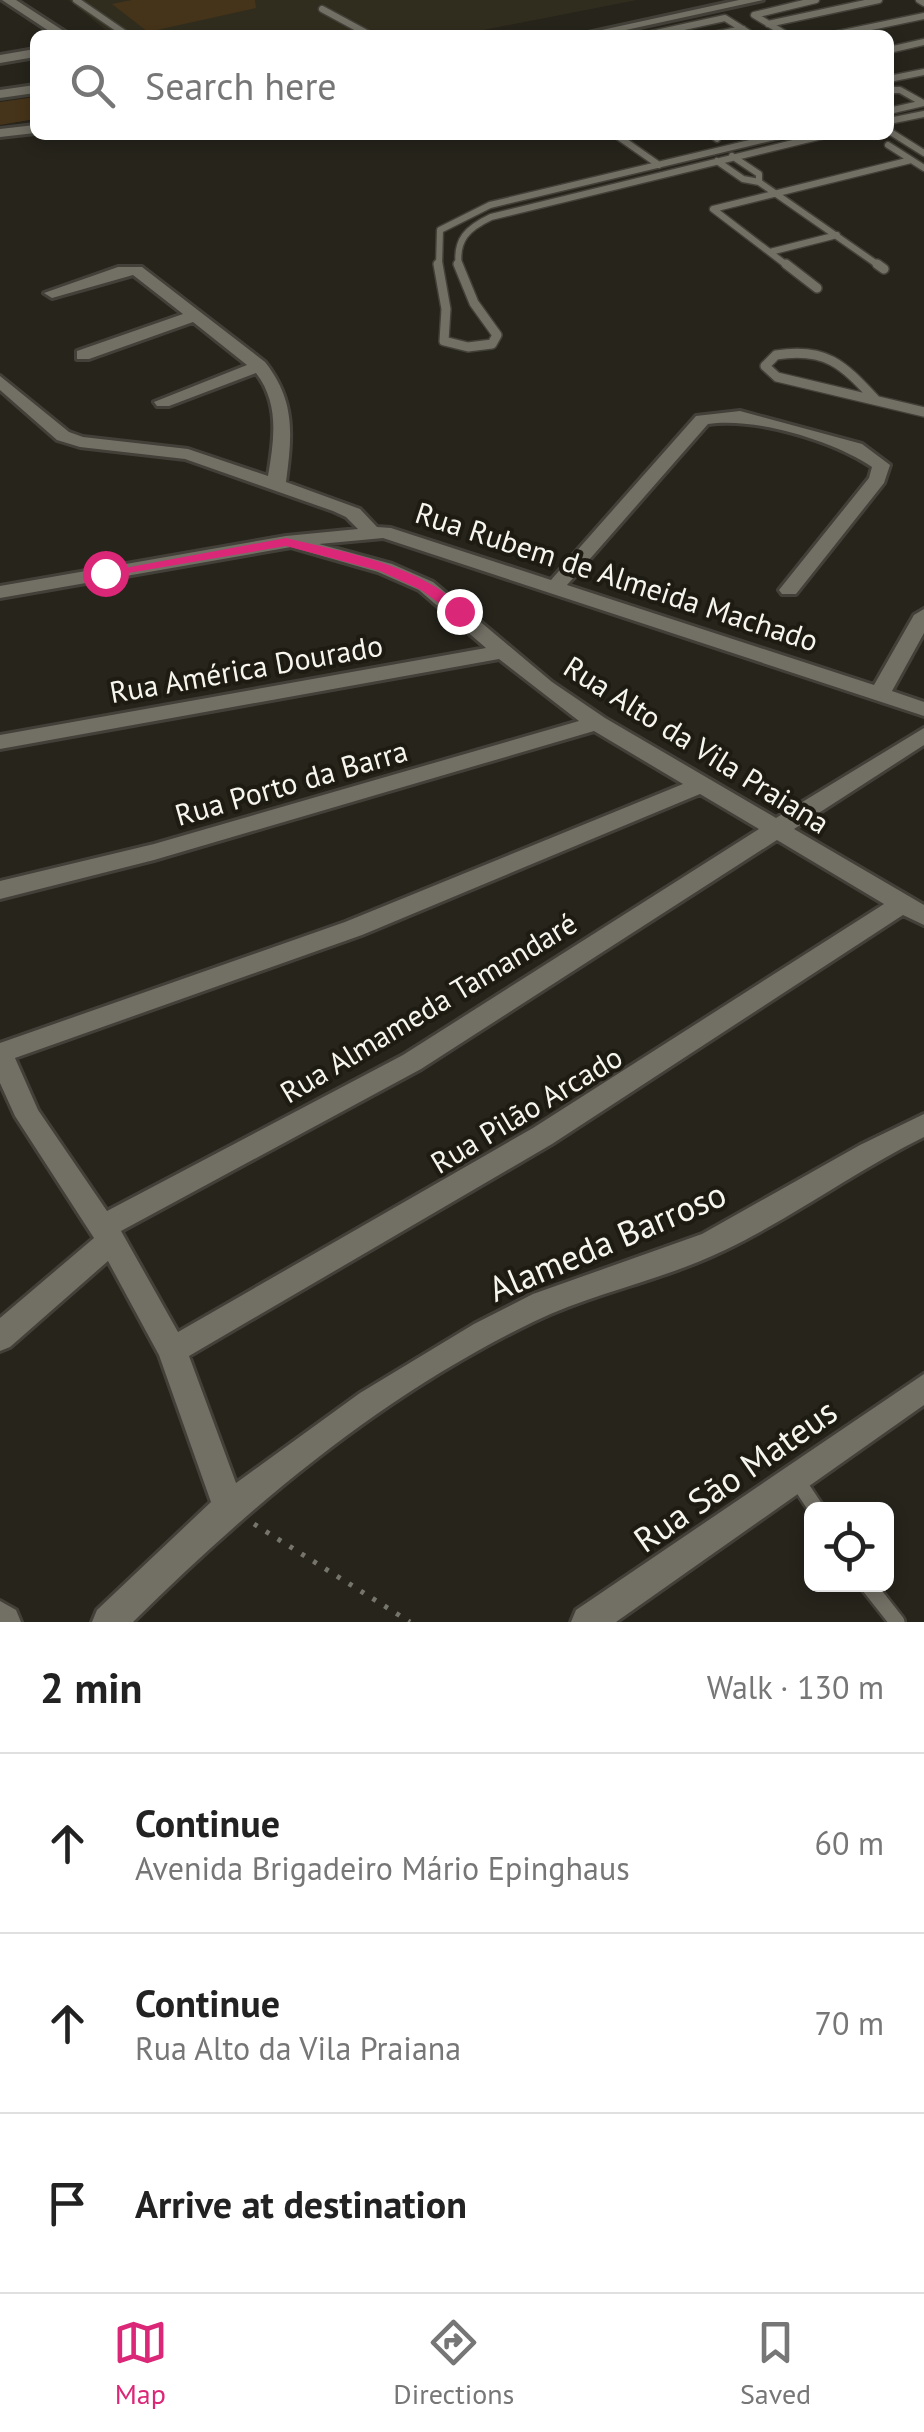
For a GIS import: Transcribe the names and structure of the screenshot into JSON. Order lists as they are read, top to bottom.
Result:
{
  "streets": {
    "street": [
      "Rua Rubem de Almeida Machado",
      "Rua América Dourado",
      "Rua Alto da Vila Praiana",
      "Rua Porto da Barra",
      "Rua Almameda Tamandaré",
      "Rua Pilão Arcado",
      "Alameda Barroso",
      "Rua São Mateus"
    ]
  },
  "crossings": [
    ["Rua Rubem de Almeida Machado", "Rua Alto da Vila Praiana"],
    ["Rua América Dourado", "Rua Alto da Vila Praiana"],
    ["Rua Alto da Vila Praiana", "Rua Porto da Barra"],
    ["Rua Alto da Vila Praiana", "Rua Almameda Tamandaré"],
    ["Rua Alto da Vila Praiana", "Rua Pilão Arcado"]
  ],
  "page": {
    "search": "Search here",
    "heading": ["2 min", "Walk · 130 m"],
    "list": [
      ["Continue", "Avenida Brigadeiro Mário Epinghaus", "60 m"],
      ["Continue", "Rua Alto da Vila Praiana", "70 m"],
      "Arrive at destination"
    ],
    "nav": ["Map", "Directions", "Saved"]
  }
}
